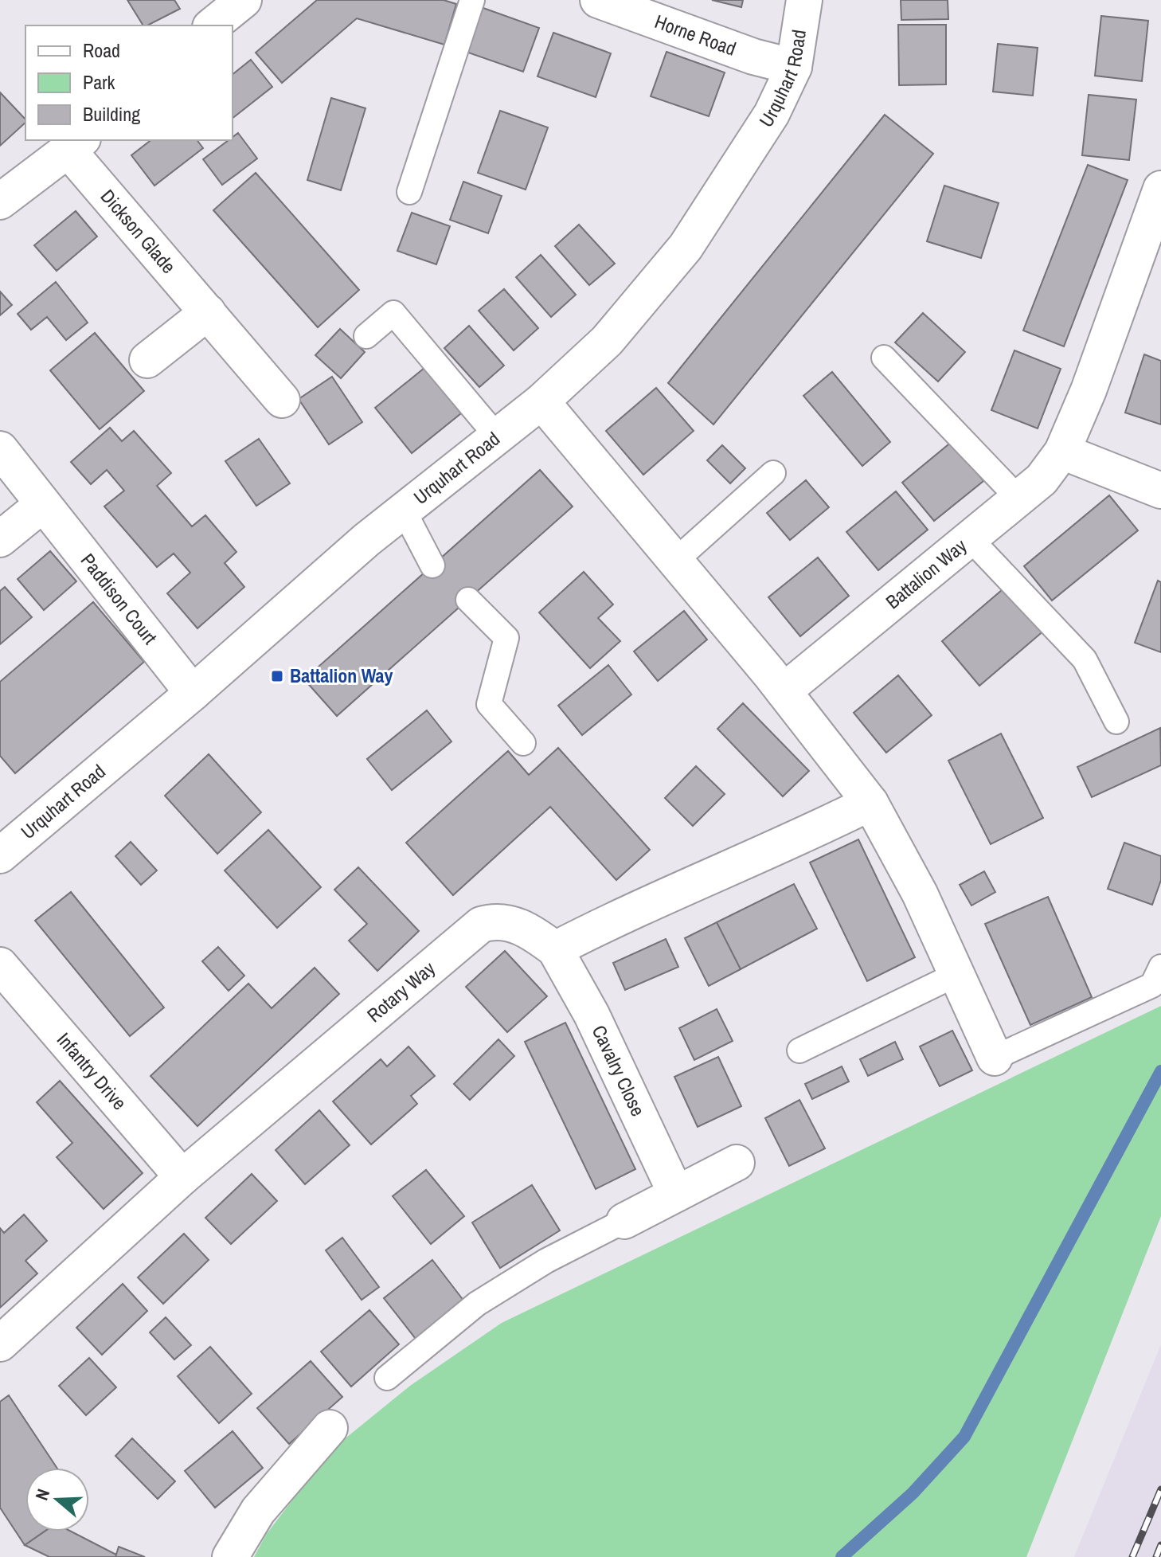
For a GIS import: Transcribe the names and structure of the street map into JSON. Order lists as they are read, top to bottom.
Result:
{
  "streets": {
    "street": [
      "Horne Road",
      "Urquhart Road",
      "Dickson Glade",
      "Battalion Way",
      "Paddison Court",
      "Rotary Way",
      "Cavalry Close",
      "Infantry Drive"
    ]
  },
  "crossings": [
    ["Horne Road", "Urquhart Road"],
    ["Urquhart Road", "Paddison Court"],
    ["Rotary Way", "Cavalry Close"],
    ["Rotary Way", "Infantry Drive"]
  ],
  "places": {
    "transit": ["Battalion Way"]
  },
  "legend": ["Road", "Park", "Building"],
  "north": "left"
}
